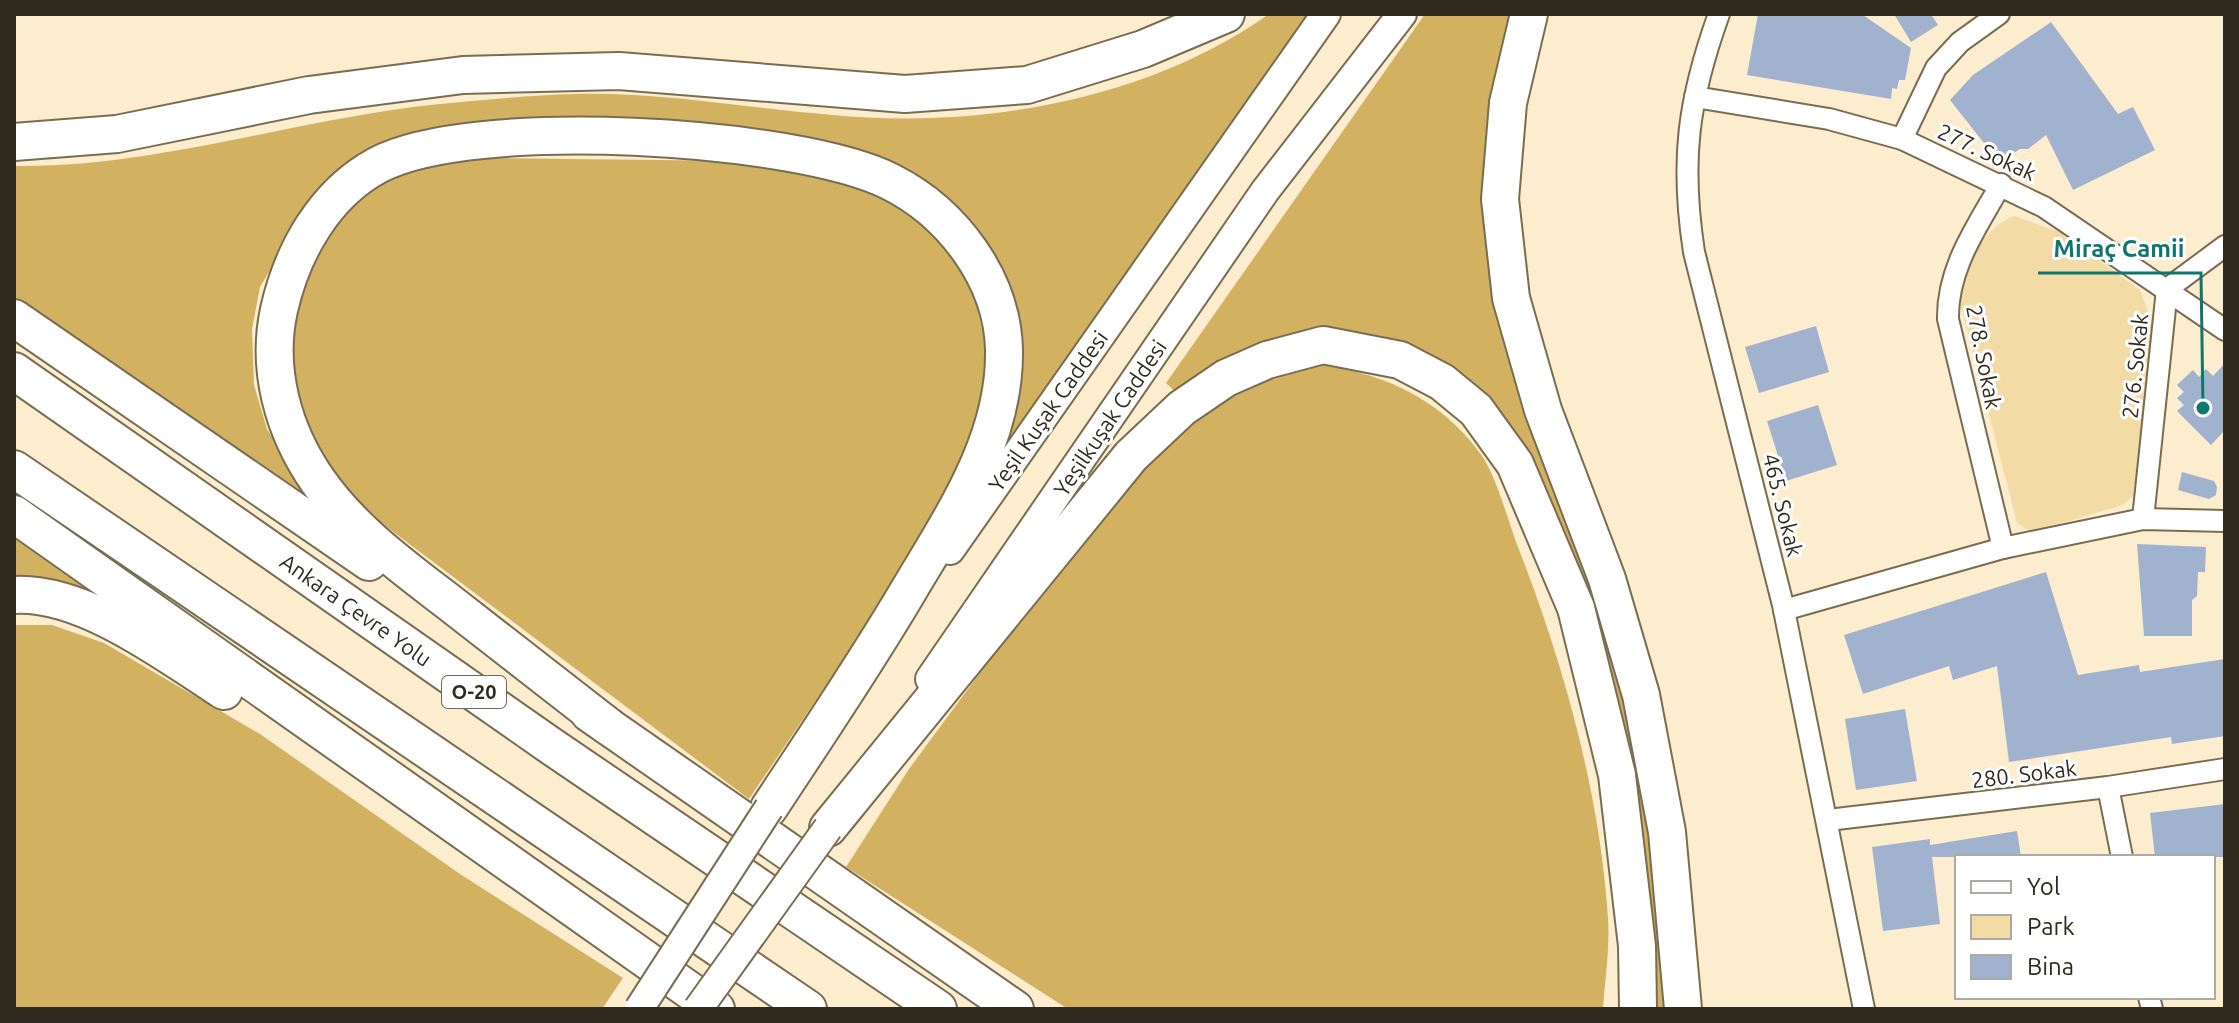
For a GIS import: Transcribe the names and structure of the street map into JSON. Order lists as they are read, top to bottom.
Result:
{
  "streets": {
    "highway": ["Ankara Çevre Yolu", "O-20"],
    "main road": ["Yeşil Kuşak Caddesi", "Yeşilkuşak Caddesi"],
    "street": [
      "277. Sokak",
      "278. Sokak",
      "276. Sokak",
      "465. Sokak",
      "280. Sokak"
    ]
  },
  "crossings": [
    ["277. Sokak", "278. Sokak"],
    ["277. Sokak", "276. Sokak"],
    ["277. Sokak", "465. Sokak"],
    ["465. Sokak", "280. Sokak"]
  ],
  "places": ["Miraç Camii"],
  "legend": ["Yol", "Park", "Bina"]
}
